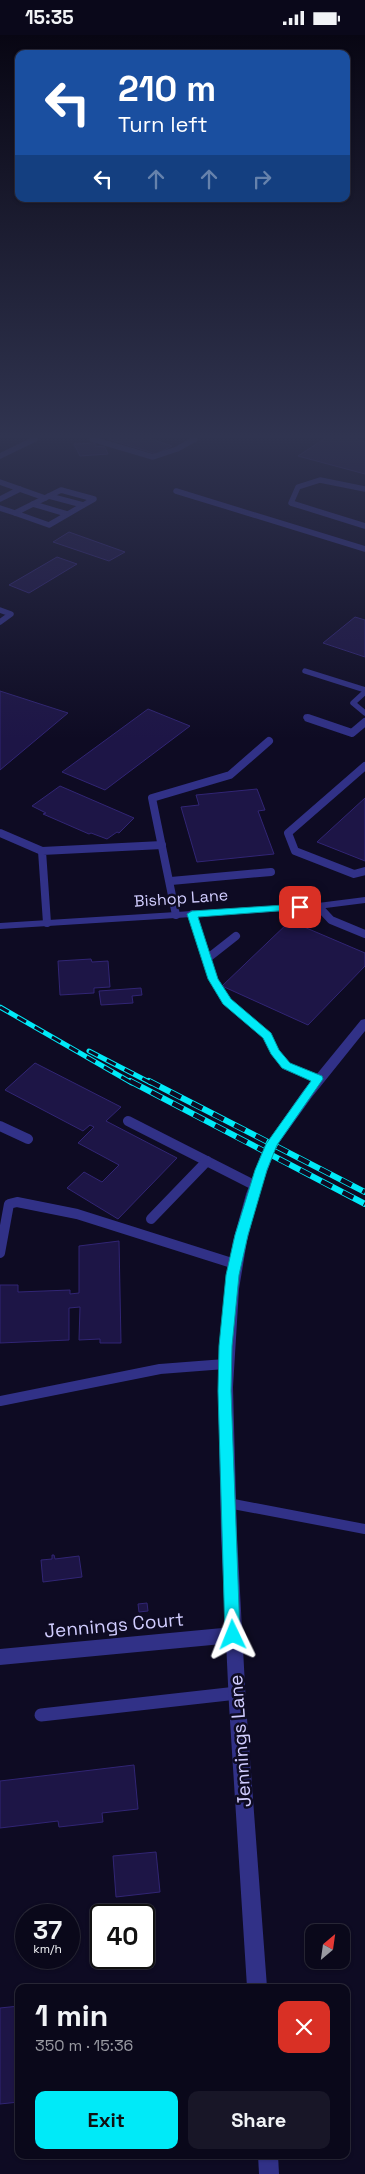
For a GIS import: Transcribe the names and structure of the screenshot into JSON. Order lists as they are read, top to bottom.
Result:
{
  "streets": {
    "street": ["Bishop Lane", "Jennings Court", "Jennings Lane"]
  },
  "crossings": [
    ["Jennings Court", "Jennings Lane"]
  ],
  "north": "top right",
  "page": {
    "status": "15:35",
    "turn": ["210 m", "Turn left"],
    "speed": "37 km/h",
    "limit": "40",
    "heading": ["1 min", "350 m · 15:36"],
    "buttons": ["Exit", "Share"]
  }
}
